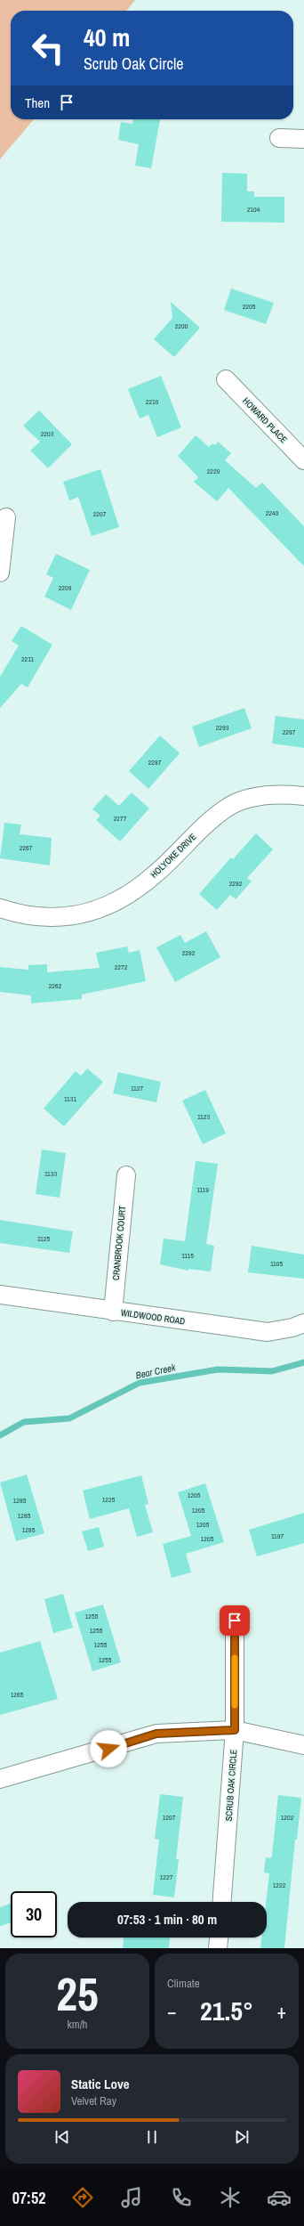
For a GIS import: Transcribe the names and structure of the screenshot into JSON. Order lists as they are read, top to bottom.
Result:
{
  "streets": {
    "street": [
      "HOWARD PLACE",
      "HOLYOKE DRIVE",
      "CRANBROOK COURT",
      "WILDWOOD ROAD",
      "SCRUB OAK CIRCLE"
    ]
  },
  "crossings": [
    ["CRANBROOK COURT", "WILDWOOD ROAD"]
  ],
  "water": ["Bear Creek"],
  "house_numbers": [
    "2104",
    "2205",
    "2200",
    "2210",
    "2203",
    "2220",
    "2240",
    "2207",
    "2209",
    "2211",
    "2293",
    "2297",
    "2287",
    "2277",
    "2267",
    "2292",
    "2282",
    "2272",
    "2262",
    "1127",
    "1131",
    "1123",
    "1133",
    "1119",
    "1125",
    "1115",
    "1105",
    "1205",
    "1225",
    "1285",
    "1205",
    "1285",
    "1205",
    "1285",
    "1197",
    "1205",
    "1255",
    "1255",
    "1255",
    "1255",
    "1265",
    "1207",
    "1202",
    "1227",
    "1222"
  ],
  "page": {
    "turn": ["40 m", "Scrub Oak Circle"],
    "then": "Then",
    "limit": "30",
    "trip": "07:53 · 1 min · 80 m",
    "tile": [
      ["25", "km/h"],
      "Climate"
    ],
    "heat": ["−", "21.5°", "+"],
    "song": ["Static Love", "Velvet Ray"],
    "tabs": "07:52"
  }
}
